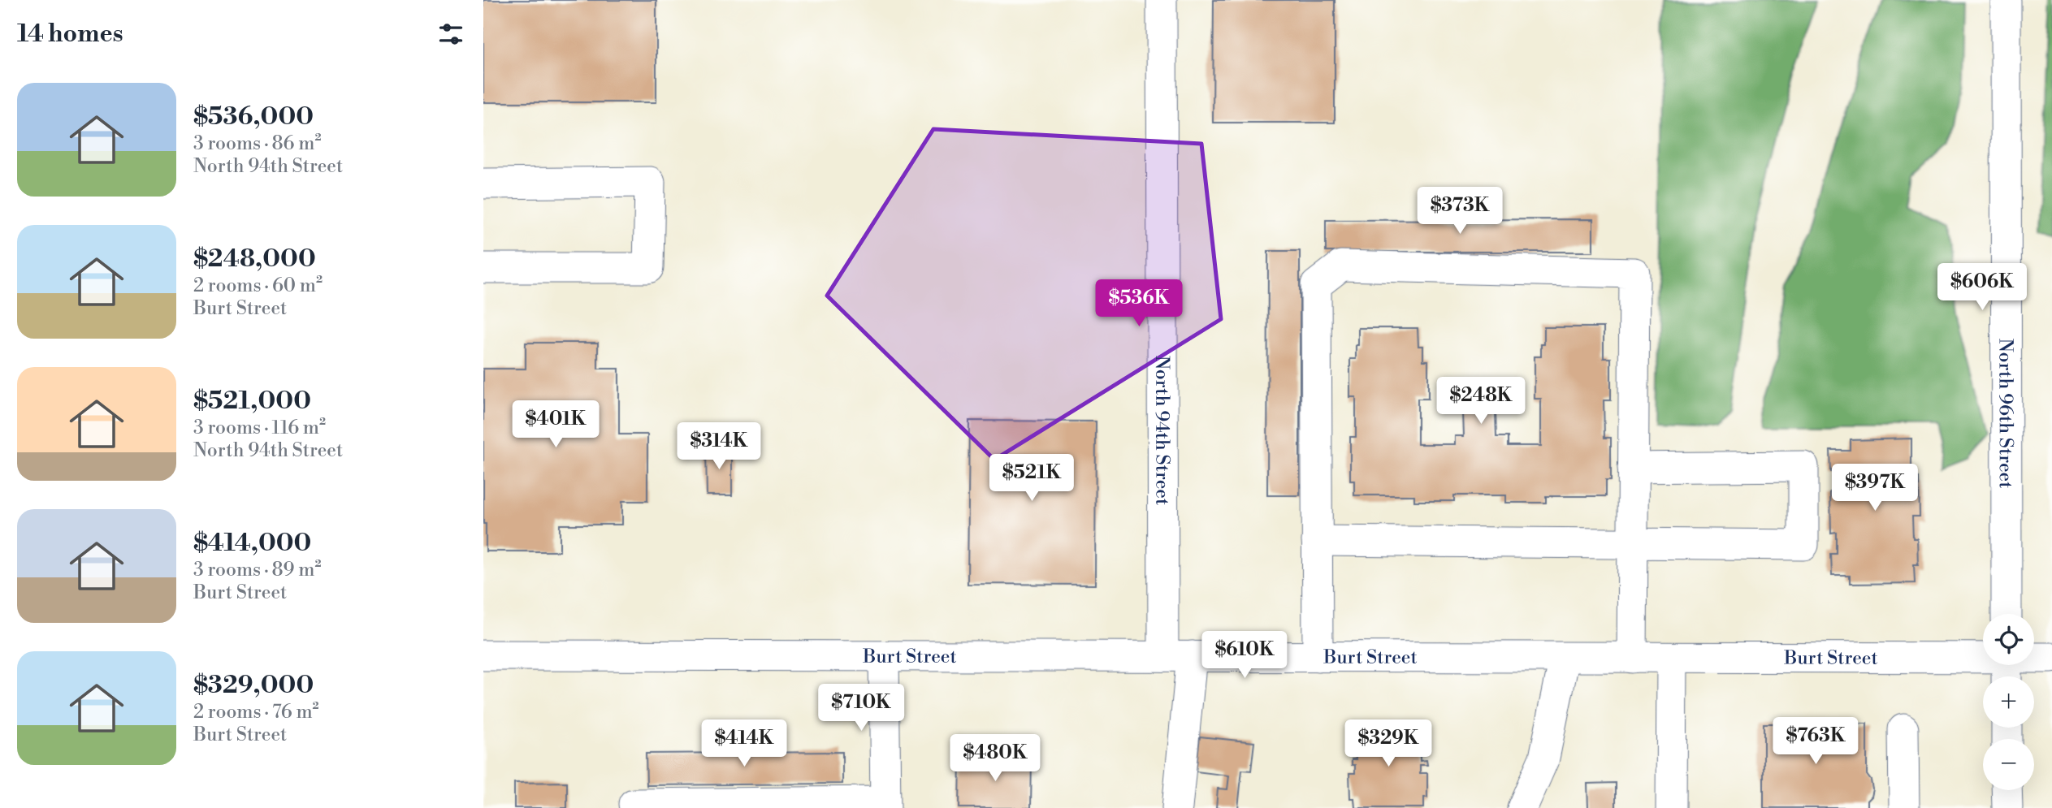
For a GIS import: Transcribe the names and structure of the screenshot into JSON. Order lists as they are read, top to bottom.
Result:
{
  "streets": {
    "street": ["North 96th Street", "North 94th Street", "Burt Street"]
  },
  "crossings": [
    ["North 94th Street", "Burt Street"]
  ],
  "page": {
    "heading": "14 homes",
    "list": [
      {
        "name": "$536,000",
        "note": "3 rooms · 86 m² · North 94th Street"
      },
      {
        "name": "$248,000",
        "note": "2 rooms · 60 m² · Burt Street"
      },
      {
        "name": "$521,000",
        "note": "3 rooms · 116 m² · North 94th Street"
      },
      {
        "name": "$414,000",
        "note": "3 rooms · 89 m² · Burt Street"
      },
      {
        "name": "$329,000",
        "note": "2 rooms · 76 m² · Burt Street"
      }
    ],
    "price": [
      "$373K",
      "$606K",
      "$536K",
      "$248K",
      "$401K",
      "$314K",
      "$521K",
      "$397K",
      "$610K",
      "$710K",
      "$763K",
      "$414K",
      "$329K",
      "$480K"
    ],
    "map_buttons": ["+", "−"]
  }
}
